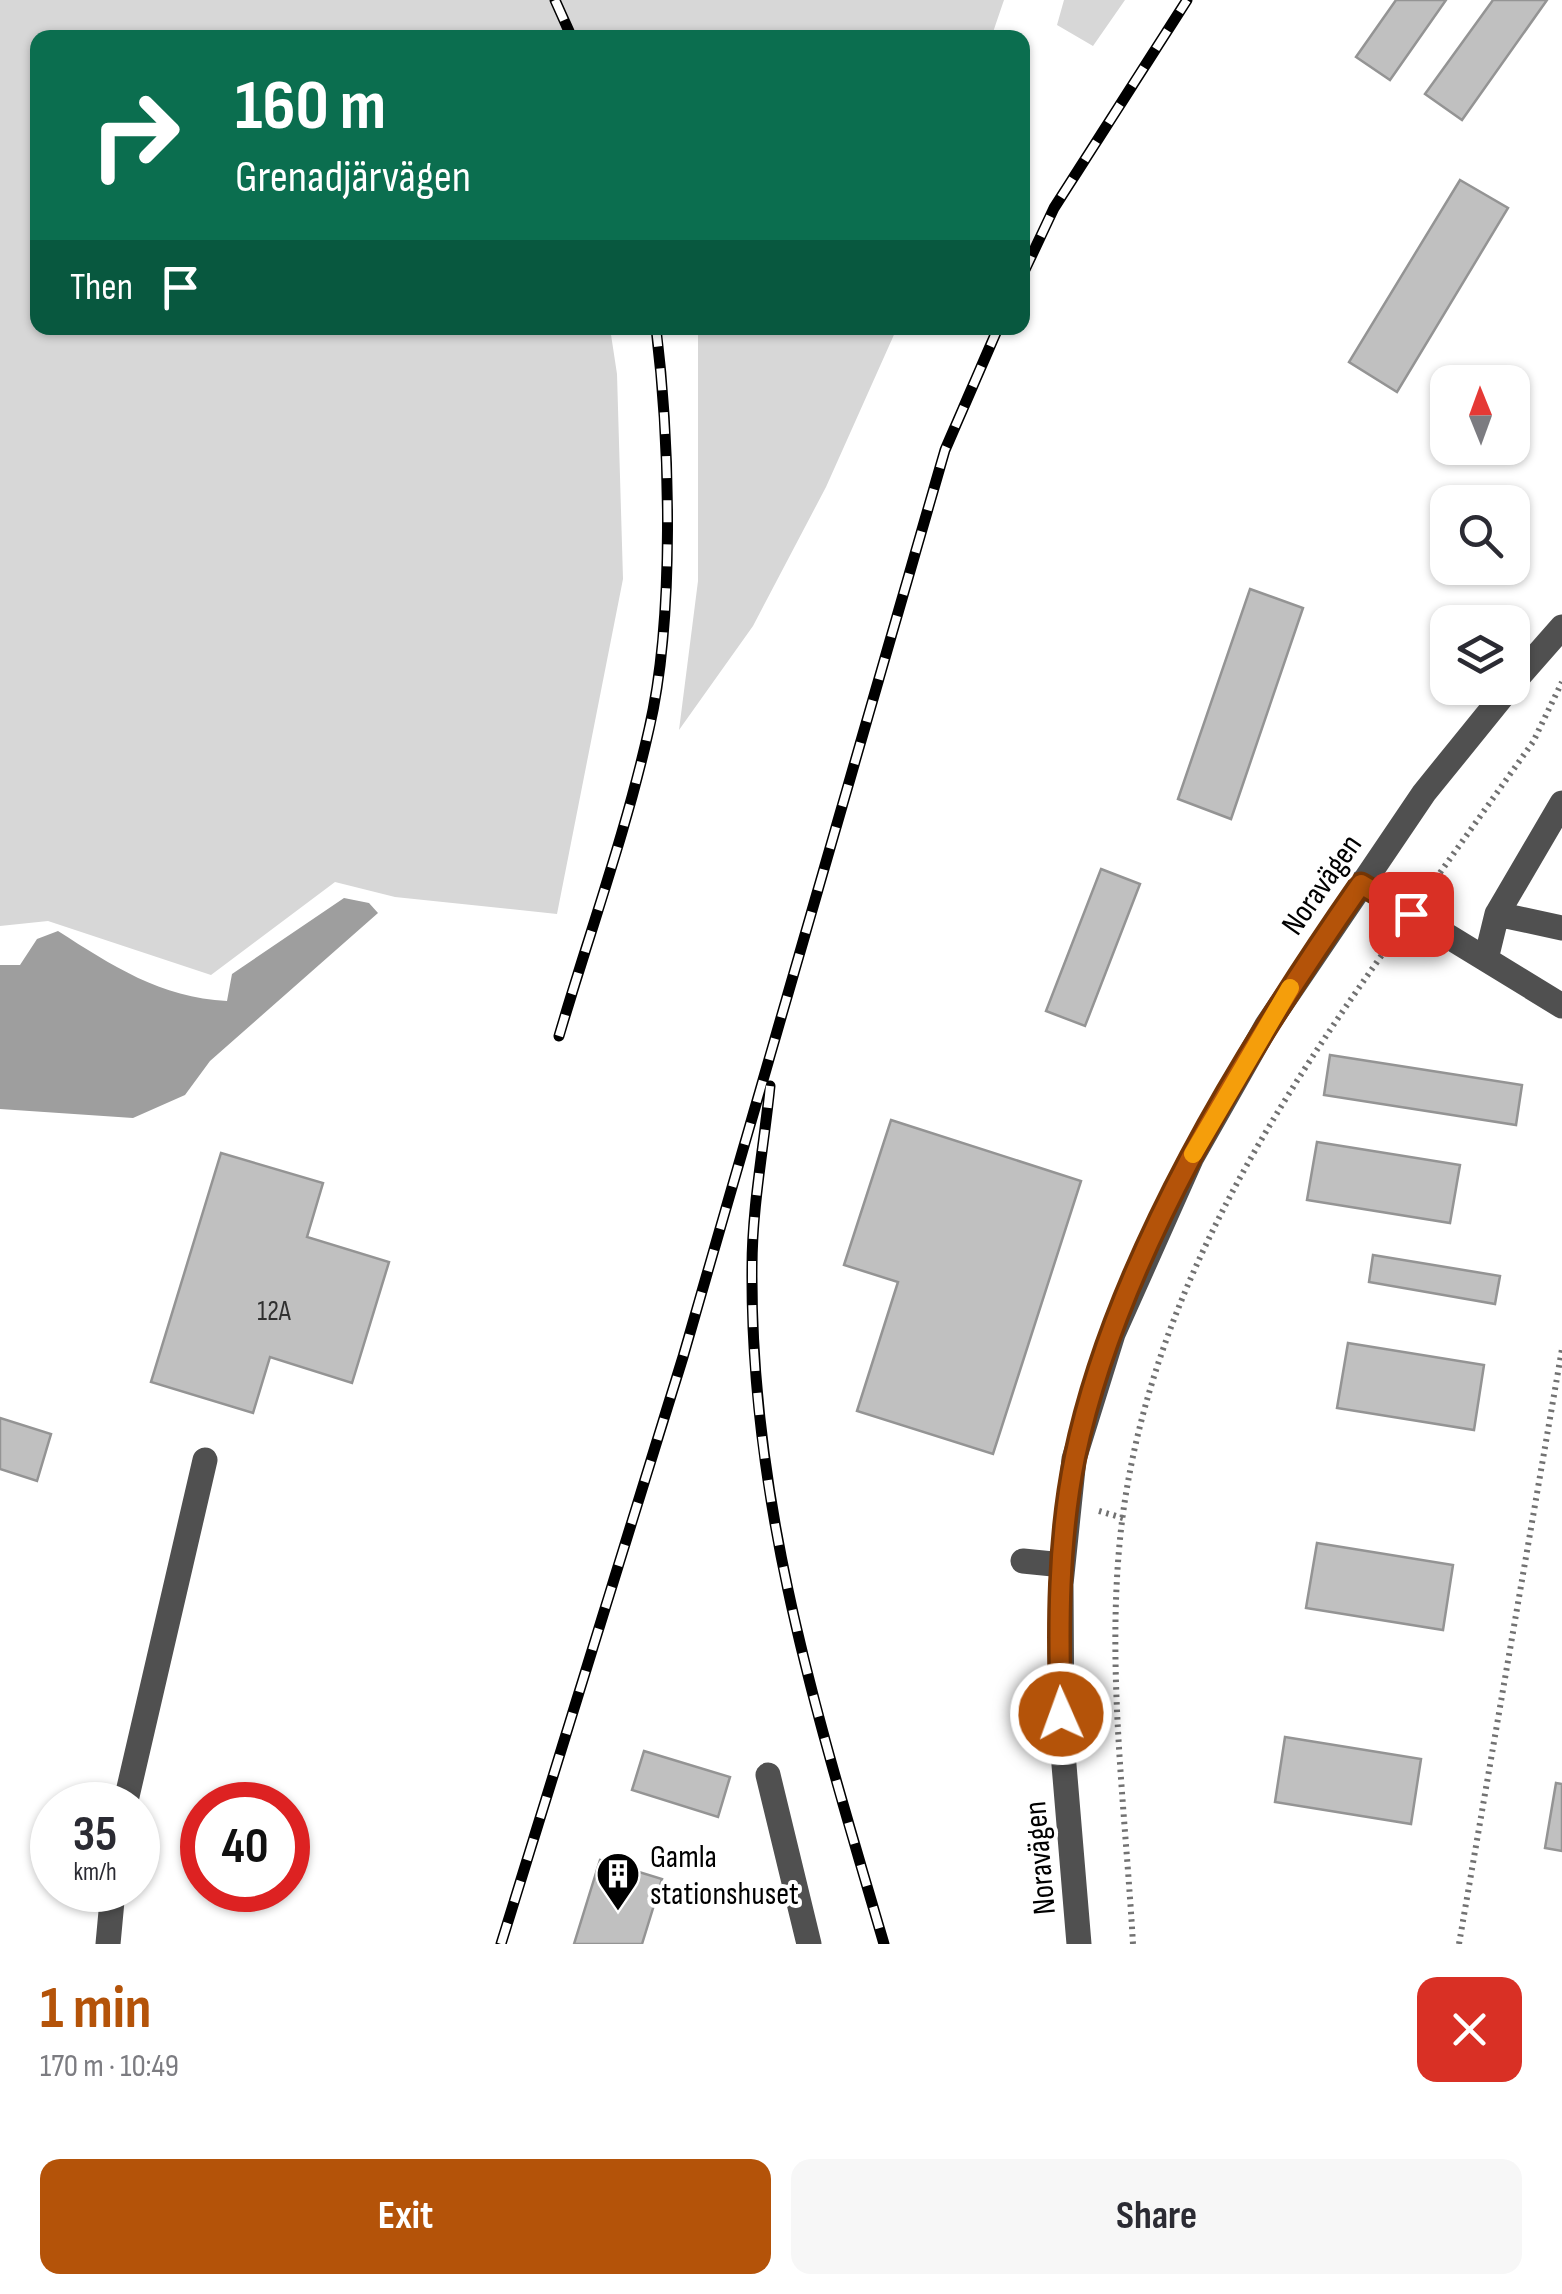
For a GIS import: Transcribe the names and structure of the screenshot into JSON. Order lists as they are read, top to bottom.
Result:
{
  "streets": {
    "street": ["Noravägen"]
  },
  "places": {
    "building": ["Gamla stationshuset"]
  },
  "house_numbers": ["12A"],
  "north": "top",
  "page": {
    "turn": ["160 m", "Grenadjärvägen"],
    "then": "Then",
    "speed": "35 km/h",
    "limit": "40",
    "heading": ["1 min", "170 m · 10:49"],
    "buttons": ["Exit", "Share"]
  }
}
